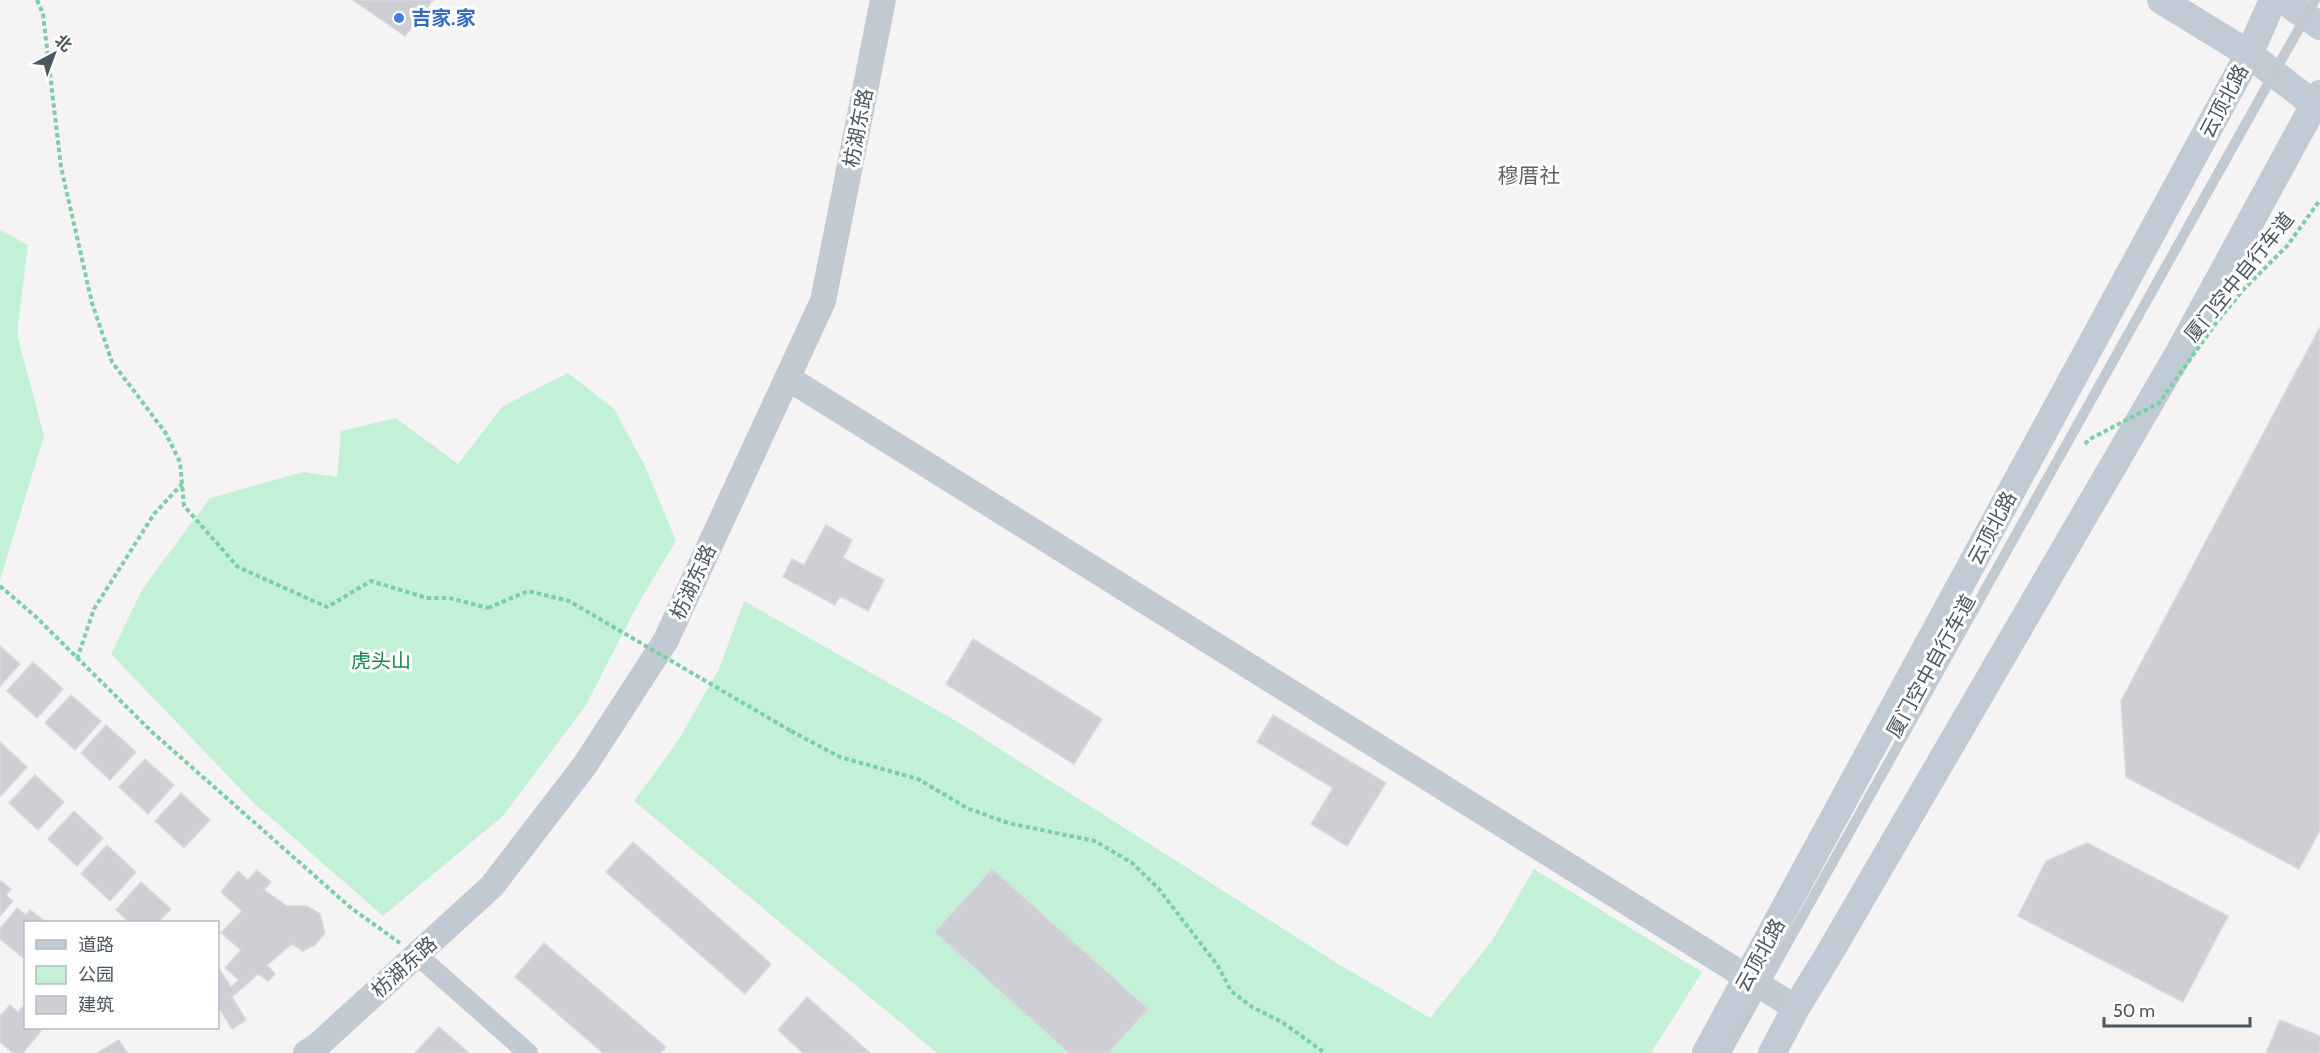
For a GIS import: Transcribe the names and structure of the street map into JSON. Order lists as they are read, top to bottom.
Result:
{
  "streets": {
    "main road": ["云顶北路"],
    "street": ["枋湖东路"],
    "path": ["厦门空中自行车道"]
  },
  "districts": ["穆厝社"],
  "parks": ["虎头山"],
  "places": ["吉家.家"],
  "legend": ["道路", "公园", "建筑"],
  "scale_bar": "50 m",
  "north": "top right"
}
